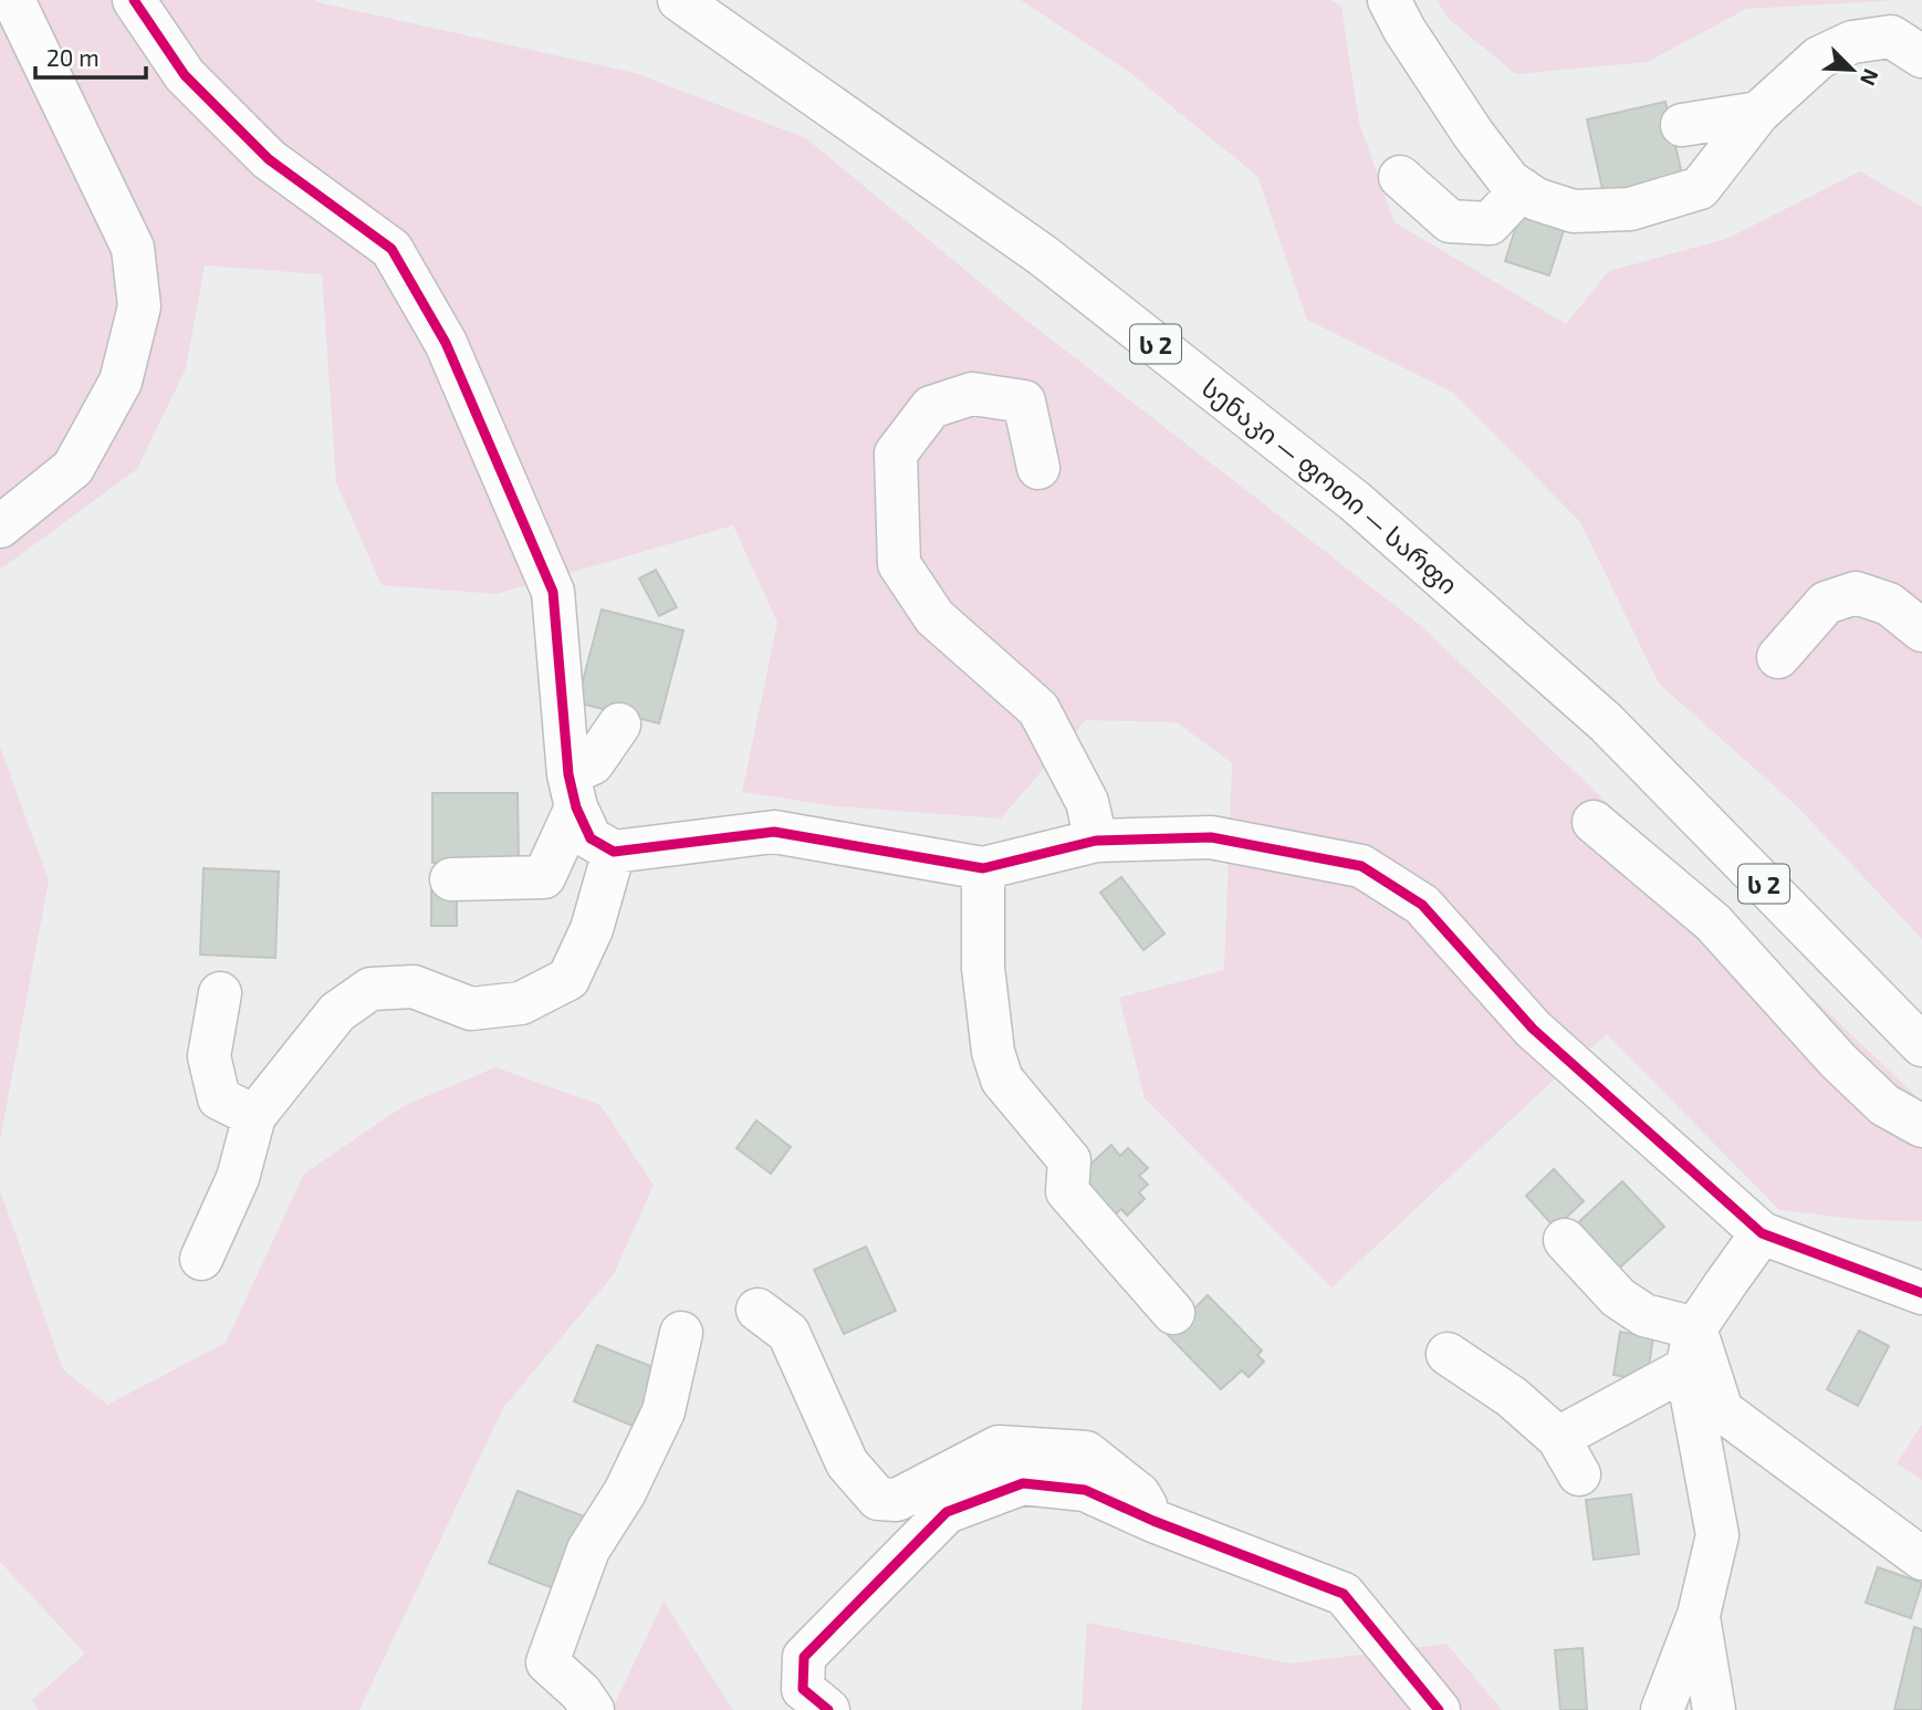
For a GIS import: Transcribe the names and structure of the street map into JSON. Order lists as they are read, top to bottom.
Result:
{
  "streets": {
    "main road": ["ს 2", "სენაკი — ფოთი — სარფი"]
  },
  "scale_bar": "20 m",
  "north": "bottom right"
}
